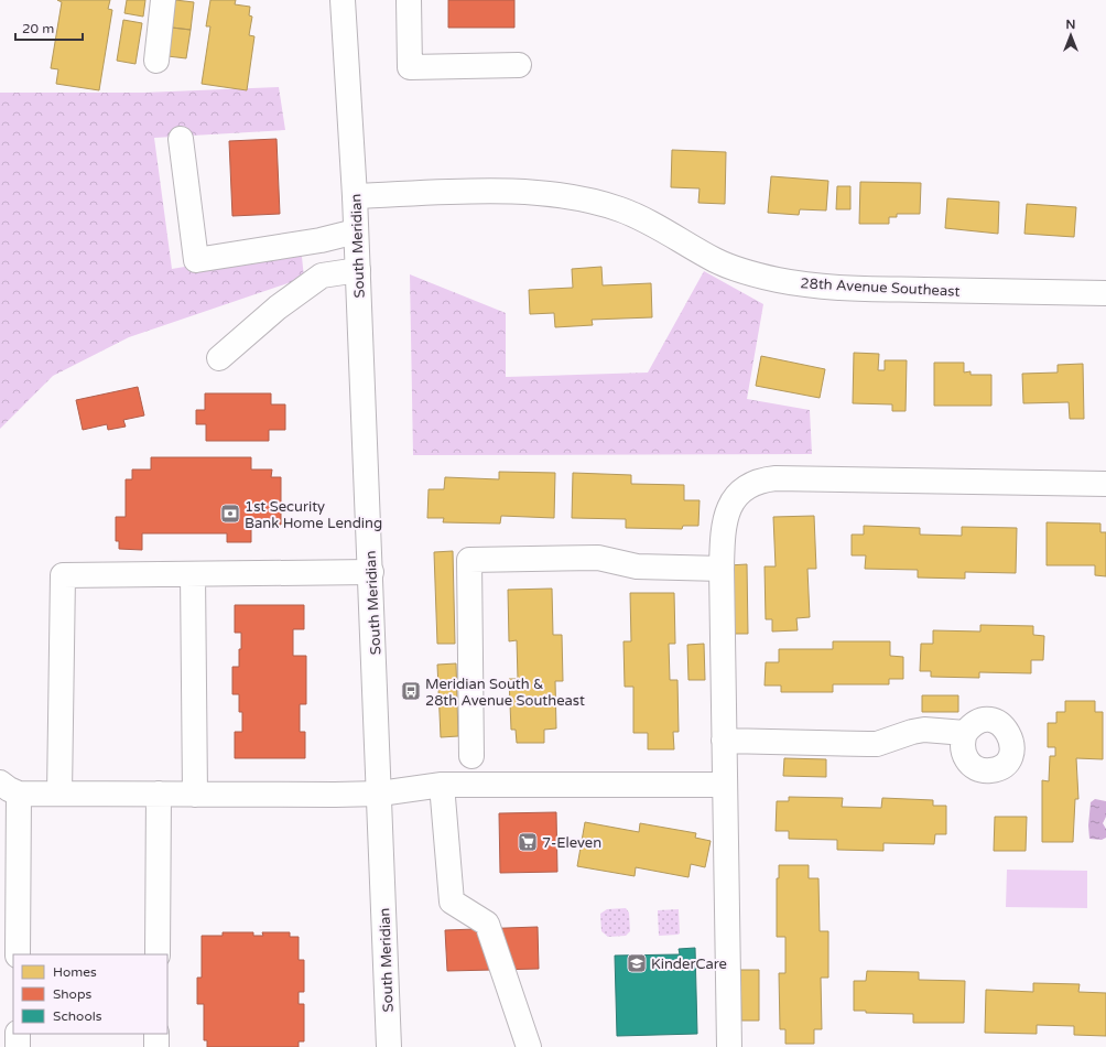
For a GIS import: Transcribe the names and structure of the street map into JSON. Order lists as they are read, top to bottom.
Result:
{
  "streets": {
    "main road": ["South Meridian", "28th Avenue Southeast"]
  },
  "crossings": [
    ["South Meridian", "28th Avenue Southeast"]
  ],
  "places": {
    "bank": ["1st Security Bank Home Lending"],
    "bus stop": ["Meridian South & 28th Avenue Southeast"],
    "supermarket": ["7-Eleven"],
    "school or university": ["KinderCare"]
  },
  "legend": ["Homes", "Shops", "Schools"],
  "scale_bar": "20 m",
  "north": "top"
}
